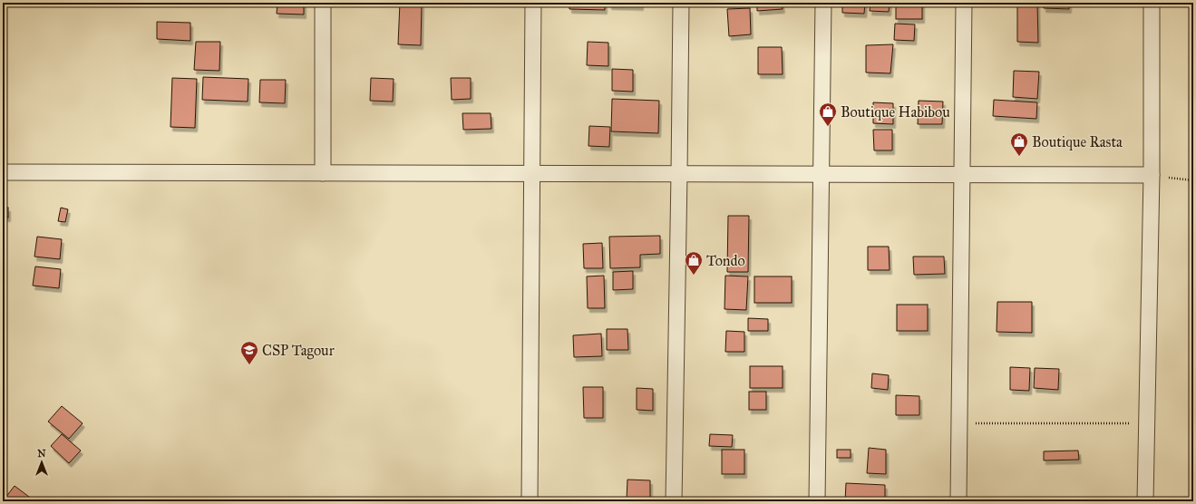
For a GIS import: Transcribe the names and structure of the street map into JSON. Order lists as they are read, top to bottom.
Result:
{
  "places": {
    "shop": ["Boutique Habibou", "Boutique Rasta", "Tondo"],
    "school or university": ["CSP Tagour"]
  },
  "north": "top"
}
